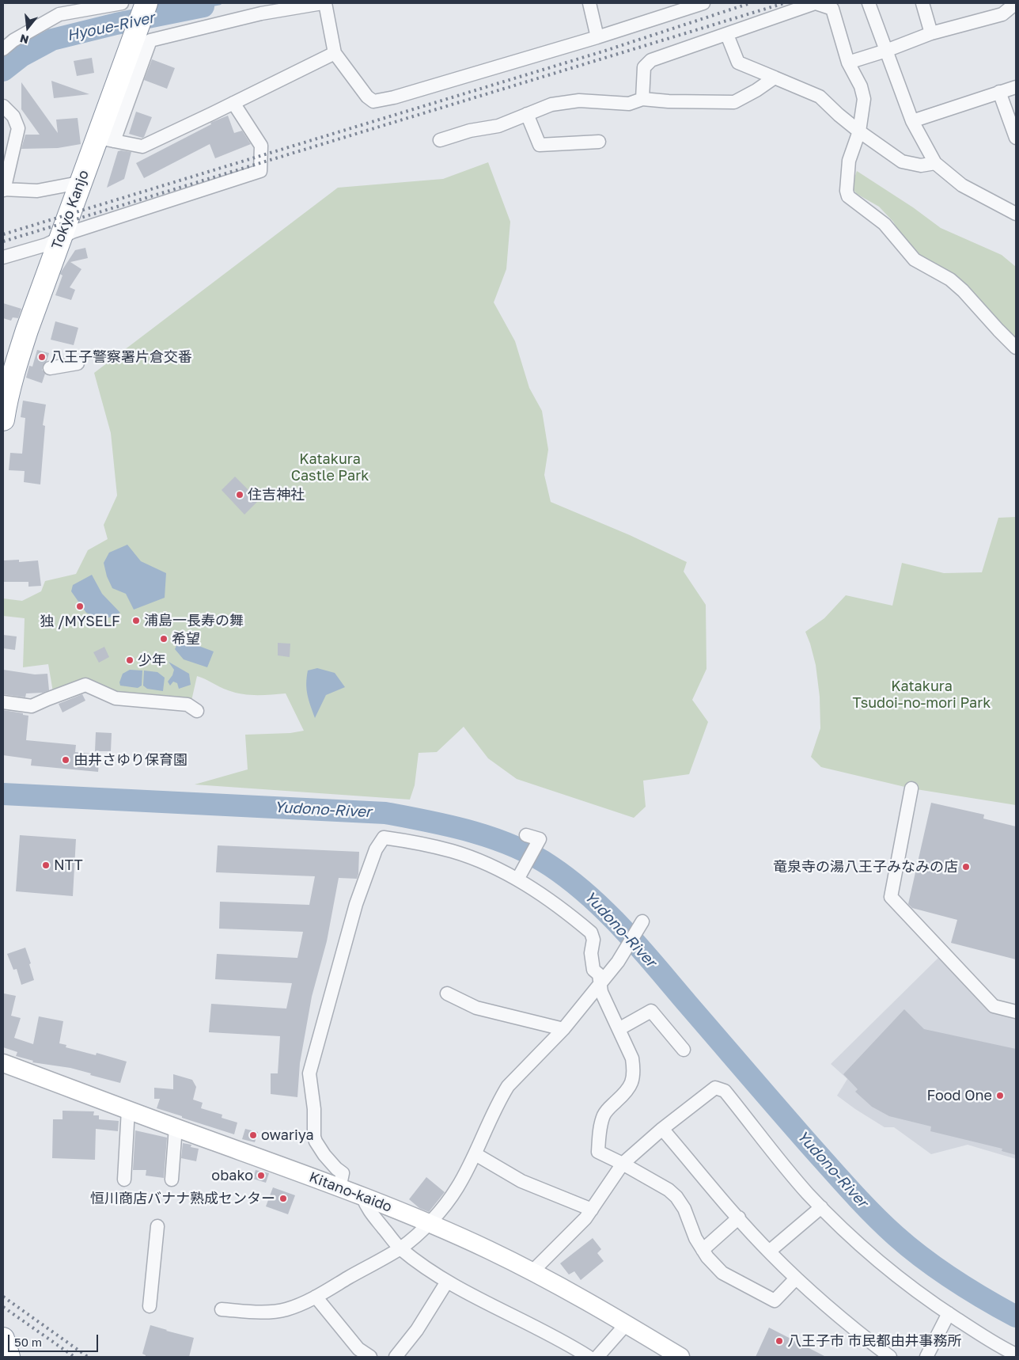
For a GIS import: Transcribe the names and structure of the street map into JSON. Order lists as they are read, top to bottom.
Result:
{
  "streets": {
    "highway": ["Tokyo Kanjo"],
    "main road": ["Kitano-kaido"]
  },
  "water": ["Hyoue-River", "Yudono-River"],
  "parks": ["Katakura Castle Park", "Katakura Tsudoi-no-mori Park"],
  "places": [
    "八王子警察署片倉交番",
    "住吉神社",
    "独 /MYSELF",
    "浦島一長寿の舞",
    "希望",
    "少年",
    "由井さゆり保育園",
    "NTT",
    "竜泉寺の湯八王子みなみの店",
    "Food One",
    "owariya",
    "obako",
    "恒川商店バナナ熟成センター",
    "八王子市 市民都由井事務所"
  ],
  "scale_bar": "50 m",
  "north": "bottom"
}
